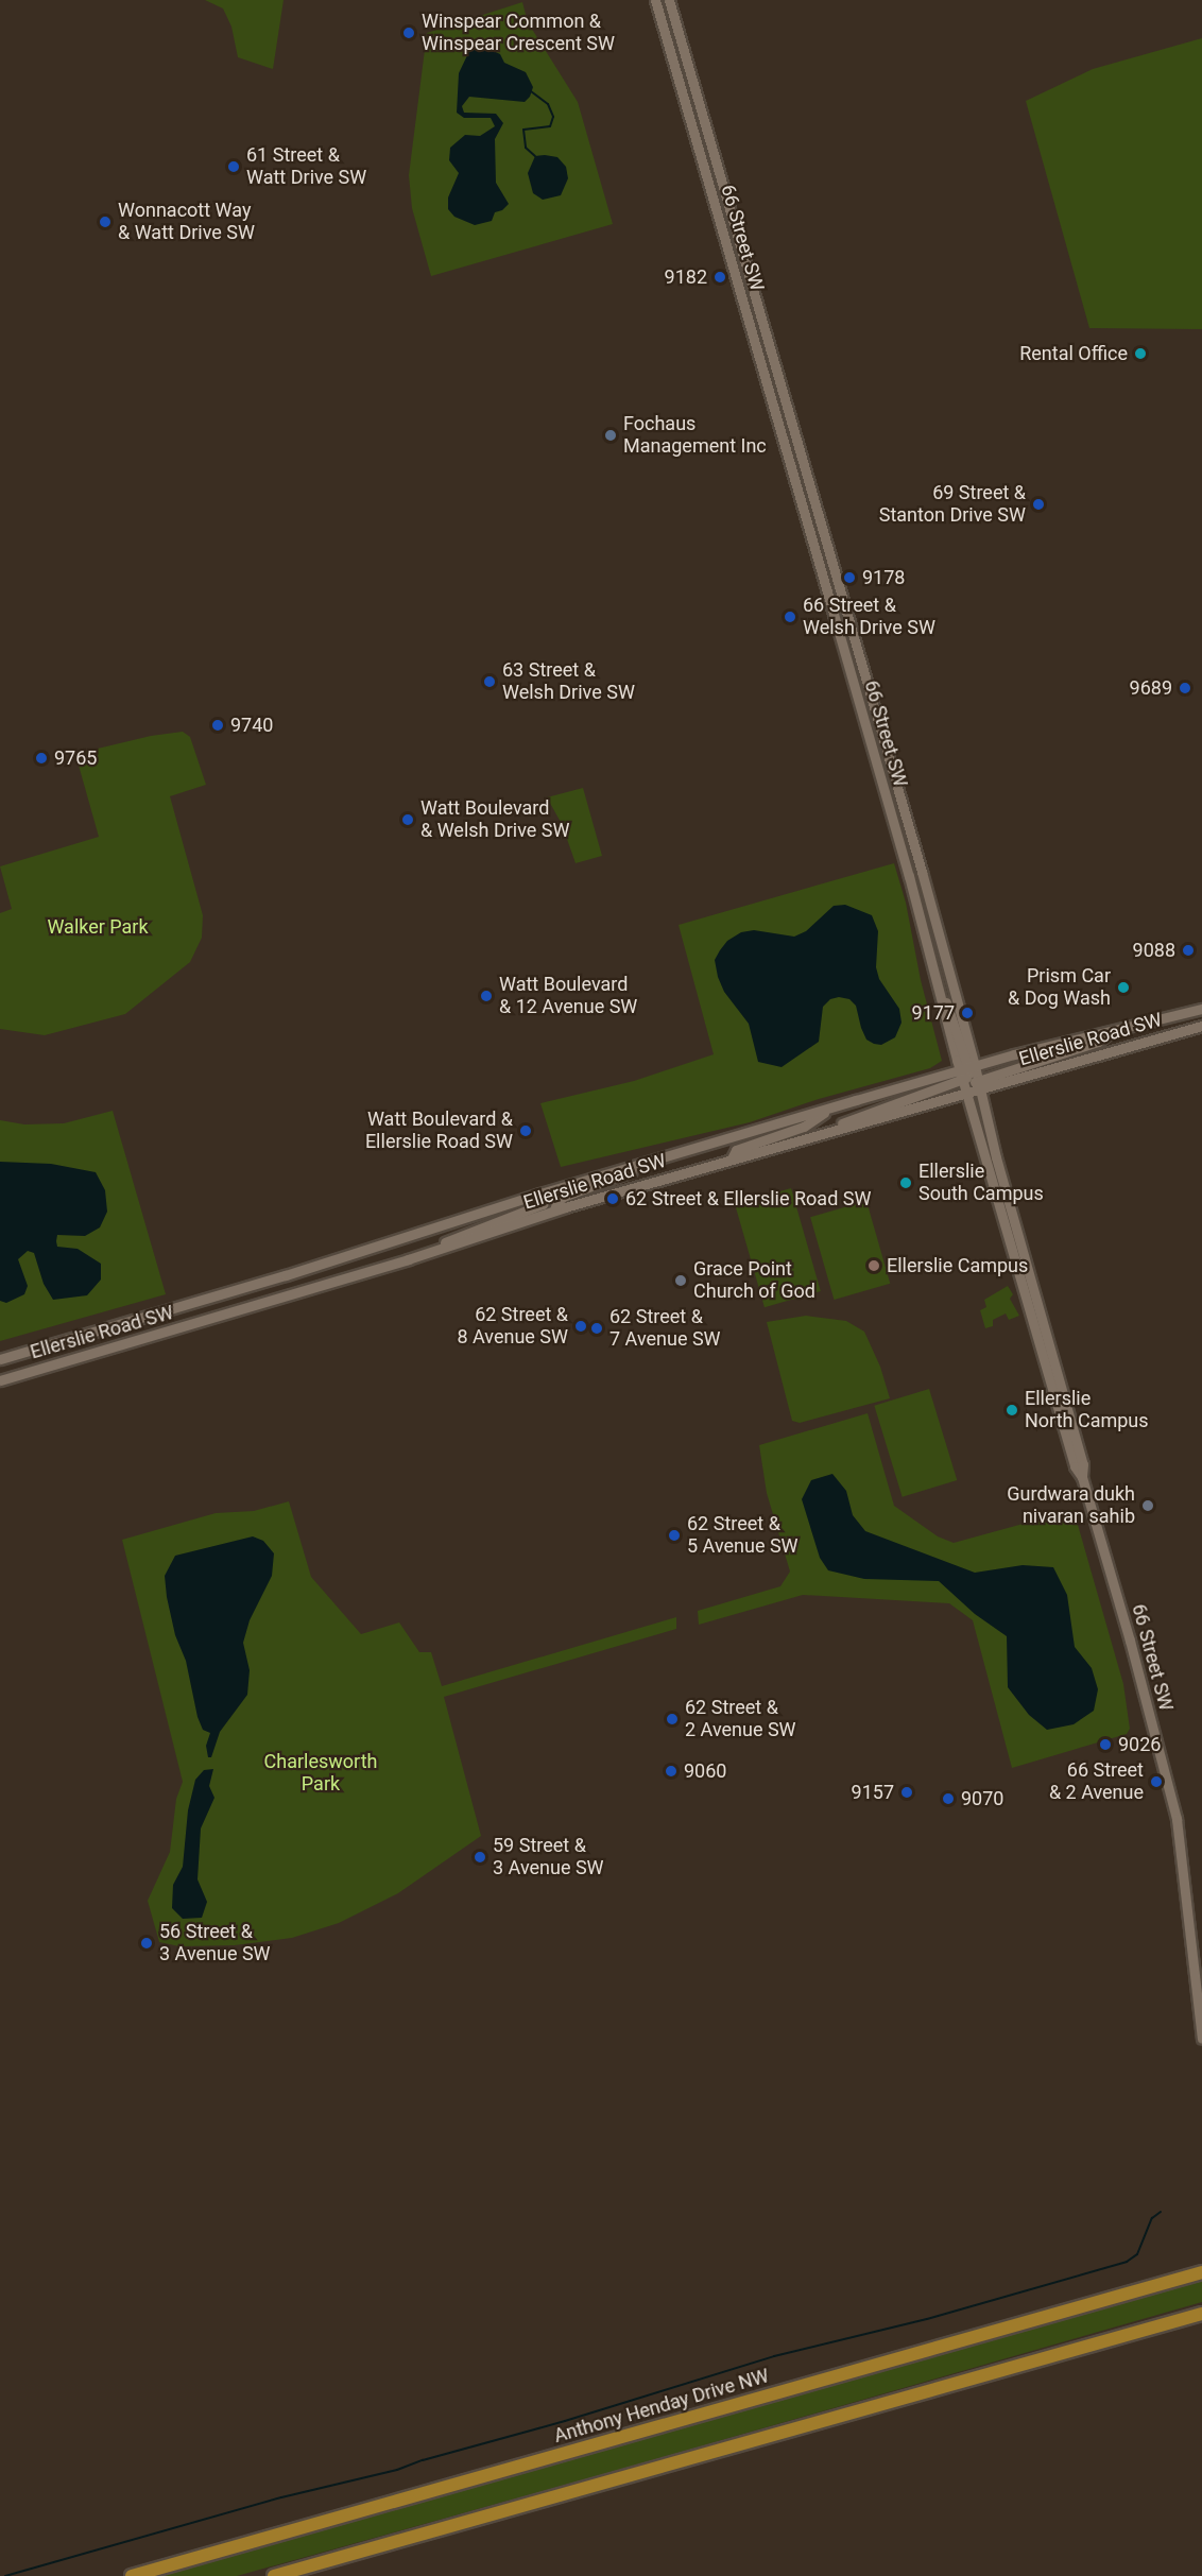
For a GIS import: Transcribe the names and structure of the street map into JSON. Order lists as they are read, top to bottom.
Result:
{
  "streets": {
    "highway": ["Anthony Henday Drive NW"],
    "main road": ["66 Street SW", "Ellerslie Road SW"]
  },
  "crossings": [
    ["66 Street SW", "Ellerslie Road SW"]
  ],
  "parks": ["Walker Park", "Charlesworth Park"],
  "places": [
    "Winspear Common & Winspear Crescent SW",
    "61 Street & Watt Drive SW",
    "Wonnacott Way & Watt Drive SW",
    "9182",
    "Rental Office",
    "Fochaus Management Inc",
    "69 Street & Stanton Drive SW",
    "9178",
    "66 Street & Welsh Drive SW",
    "63 Street & Welsh Drive SW",
    "9689",
    "9740",
    "9765",
    "Watt Boulevard & Welsh Drive SW",
    "9088",
    "Prism Car & Dog Wash",
    "Watt Boulevard & 12 Avenue SW",
    "9177",
    "Watt Boulevard & Ellerslie Road SW",
    "Ellerslie South Campus",
    "62 Street & Ellerslie Road SW",
    "Ellerslie Campus",
    "Grace Point Church of God",
    "62 Street & 8 Avenue SW",
    "62 Street & 7 Avenue SW",
    "Ellerslie North Campus",
    "Gurdwara dukh nivaran sahib",
    "62 Street & 5 Avenue SW",
    "62 Street & 2 Avenue SW",
    "9026",
    "9060",
    "66 Street & 2 Avenue",
    "9157",
    "9070",
    "59 Street & 3 Avenue SW",
    "56 Street & 3 Avenue SW"
  ]
}
